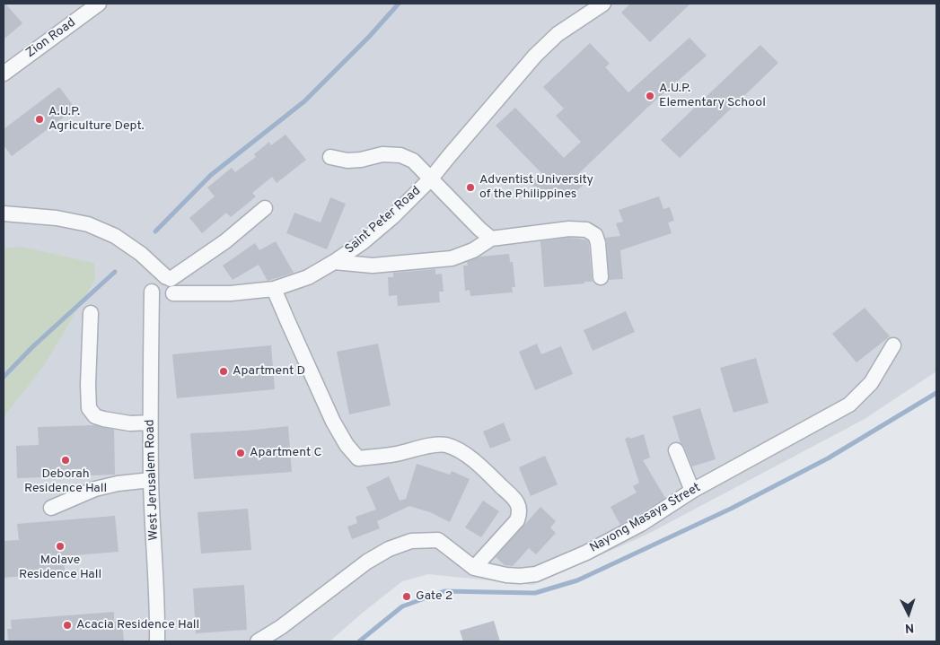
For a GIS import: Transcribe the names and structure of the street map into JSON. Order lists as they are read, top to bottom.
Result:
{
  "streets": {
    "lane": [
      "Zion Road",
      "Saint Peter Road",
      "West Jerusalem Road",
      "Nayong Masaya Street"
    ]
  },
  "crossings": [
    ["Saint Peter Road", "West Jerusalem Road"]
  ],
  "places": [
    "A.U.P. Elementary School",
    "A.U.P. Agriculture Dept.",
    "Adventist University of the Philippines",
    "Apartment D",
    "Apartment C",
    "Deborah Residence Hall",
    "Molave Residence Hall",
    "Gate 2",
    "Acacia Residence Hall"
  ],
  "north": "bottom"
}
